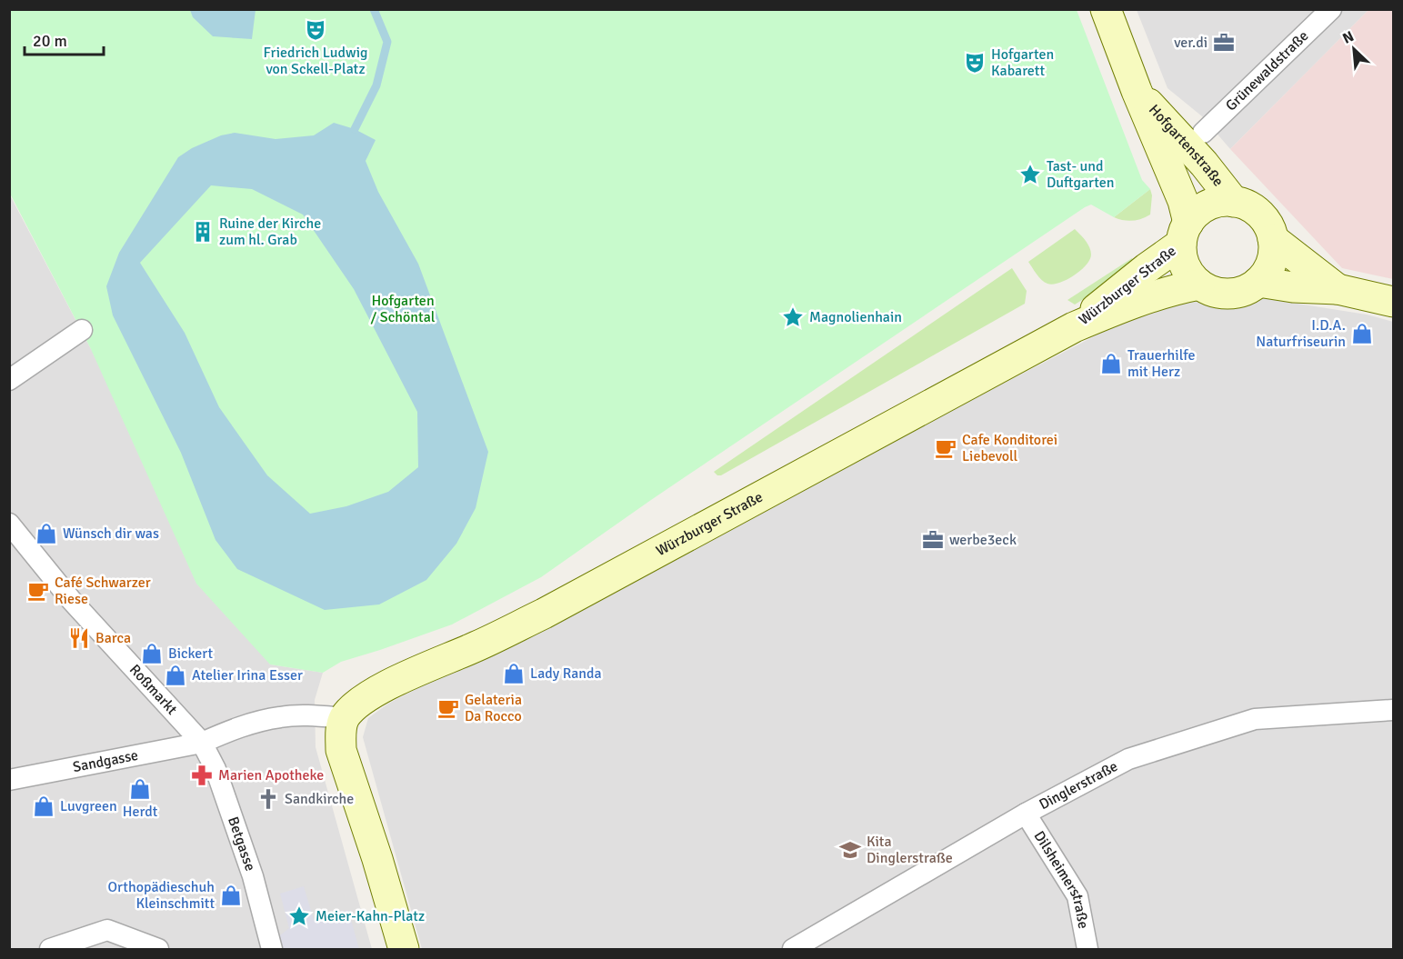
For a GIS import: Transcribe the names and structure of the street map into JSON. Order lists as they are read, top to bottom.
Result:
{
  "streets": {
    "street": [
      "Grünewaldstraße",
      "Hofgartenstraße",
      "Würzburger Straße",
      "Roßmarkt",
      "Sandgasse",
      "Dinglerstraße",
      "Betgasse",
      "Dilsheimerstraße"
    ]
  },
  "crossings": [
    ["Hofgartenstraße", "Würzburger Straße"],
    ["Roßmarkt", "Sandgasse"],
    ["Roßmarkt", "Betgasse"],
    ["Sandgasse", "Betgasse"],
    ["Dinglerstraße", "Dilsheimerstraße"]
  ],
  "parks": ["Hofgarten / Schöntal"],
  "places": {
    "theatre": ["Friedrich Ludwig von Sckell-Platz", "Hofgarten Kabarett"],
    "office": ["ver.di", "werbe3eck"],
    "place": ["Tast- und Duftgarten", "Magnolienhain", "Meier-Kahn-Platz"],
    "building": ["Ruine der Kirche zum hl. Grab"],
    "shop": [
      "I.D.A. Naturfriseurin",
      "Trauerhilfe mit Herz",
      "Wünsch dir was",
      "Bickert",
      "Lady Randa",
      "Atelier Irina Esser",
      "Herdt",
      "Luvgreen",
      "Orthopädieschuh Kleinschmitt"
    ],
    "cafe": ["Cafe Konditorei Liebevoll", "Café Schwarzer Riese", "Gelateria Da Rocco"],
    "restaurant": ["Barca"],
    "pharmacy": ["Marien Apotheke"],
    "church": ["Sandkirche"],
    "school or university": ["Kita Dinglerstraße"]
  },
  "scale_bar": "20 m",
  "north": "top left"
}
